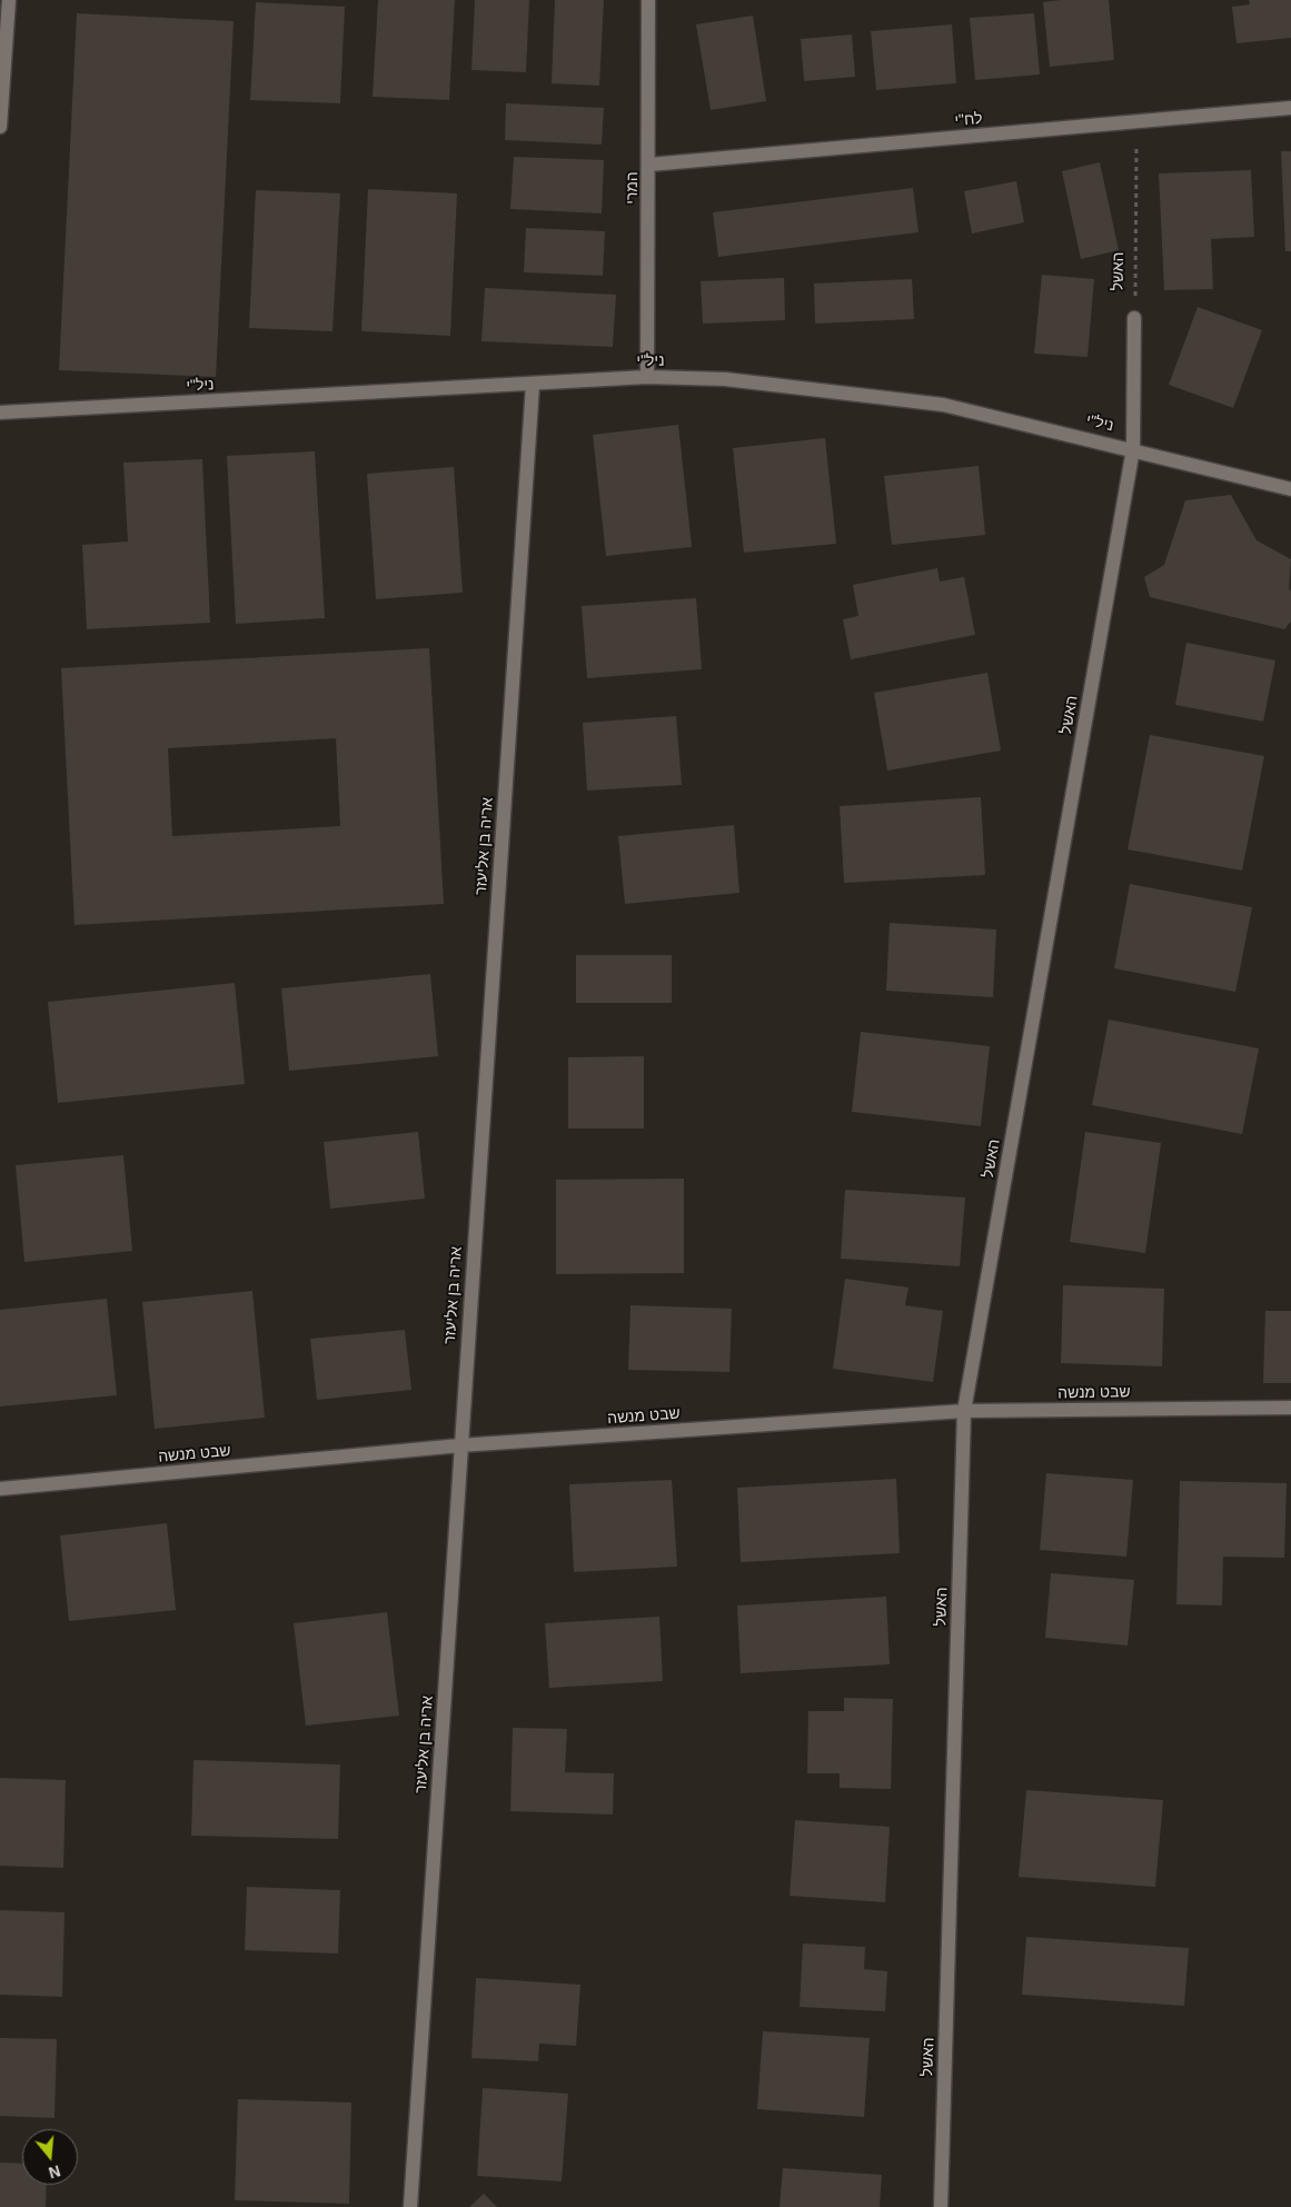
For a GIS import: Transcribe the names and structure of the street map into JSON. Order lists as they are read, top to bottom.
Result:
{
  "streets": {
    "street": [
      "לח\"י",
      "המרי",
      "האשל",
      "ניל\"י",
      "אריה בן אליעזר",
      "שבט מנשה"
    ]
  },
  "crossings": [
    ["לח\"י", "המרי"],
    ["לח\"י", "האשל"],
    ["המרי", "ניל\"י"],
    ["האשל", "ניל\"י"],
    ["האשל", "שבט מנשה"],
    ["ניל\"י", "אריה בן אליעזר"],
    ["אריה בן אליעזר", "שבט מנשה"]
  ],
  "north": "bottom"
}
